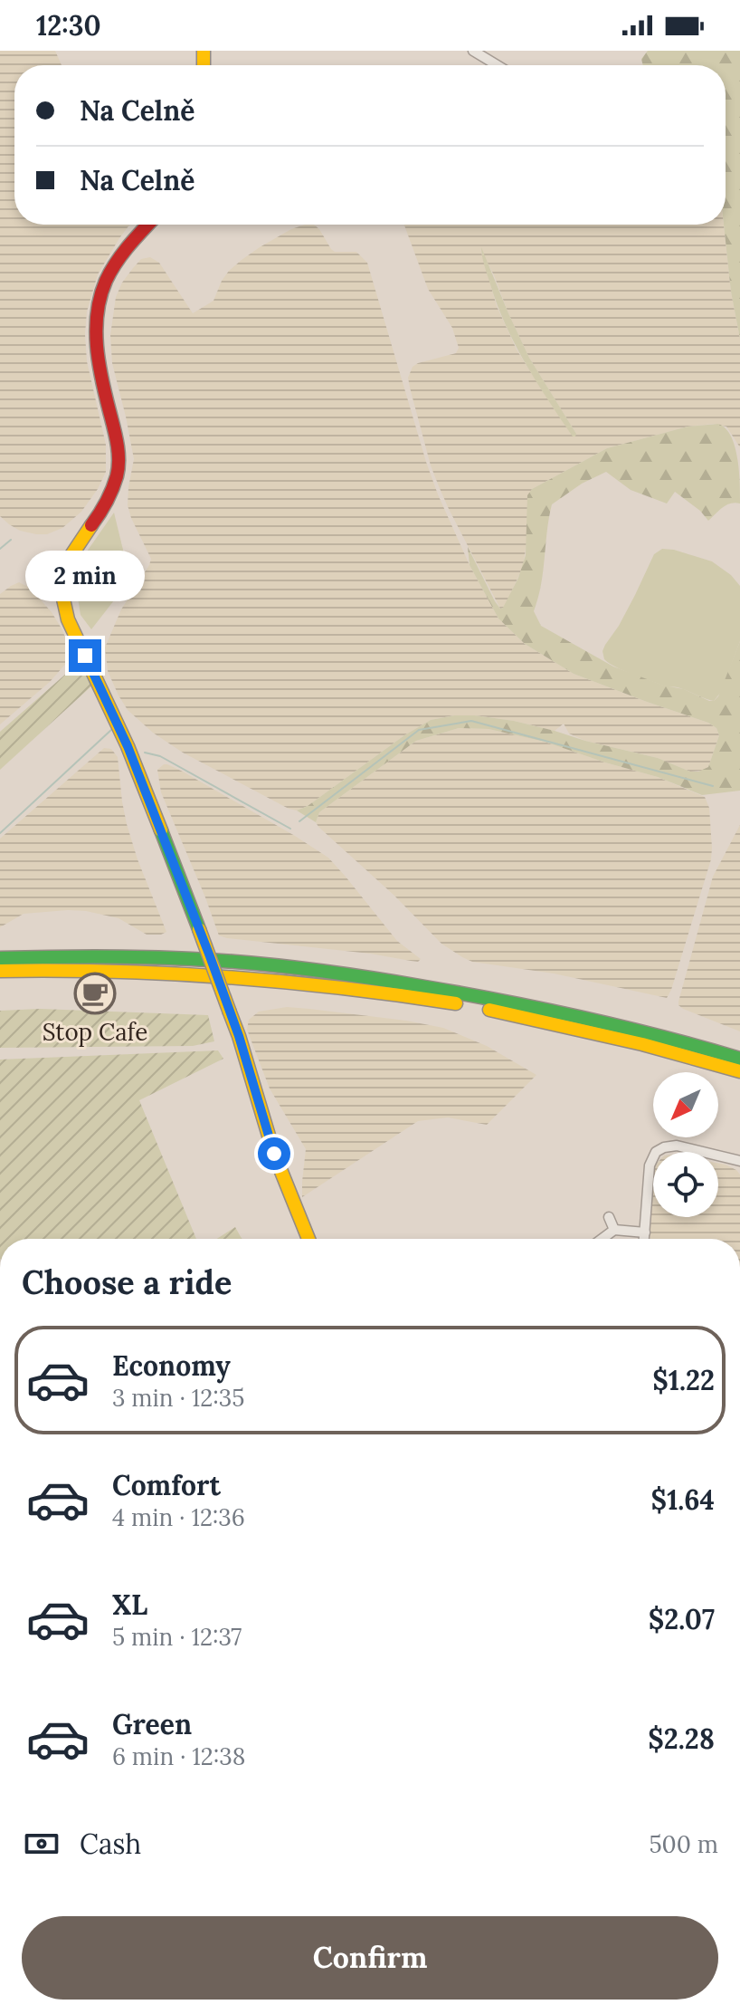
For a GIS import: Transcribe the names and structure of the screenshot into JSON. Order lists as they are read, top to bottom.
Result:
{
  "places": {
    "cafe": ["Stop Cafe"]
  },
  "north": "bottom left",
  "page": {
    "status": "12:30",
    "banner": ["Na Celně", "Na Celně"],
    "bubble": "2 min",
    "heading": "Choose a ride",
    "list": [
      {
        "name": "Economy",
        "note": "3 min · 12:35",
        "value": "$1.22"
      },
      {
        "name": "Comfort",
        "note": "4 min · 12:36",
        "value": "$1.64"
      },
      {
        "name": "XL",
        "note": "5 min · 12:37",
        "value": "$2.07"
      },
      {
        "name": "Green",
        "note": "6 min · 12:38",
        "value": "$2.28"
      }
    ],
    "pay": ["Cash", "500 m"],
    "buttons": "Confirm"
  }
}
